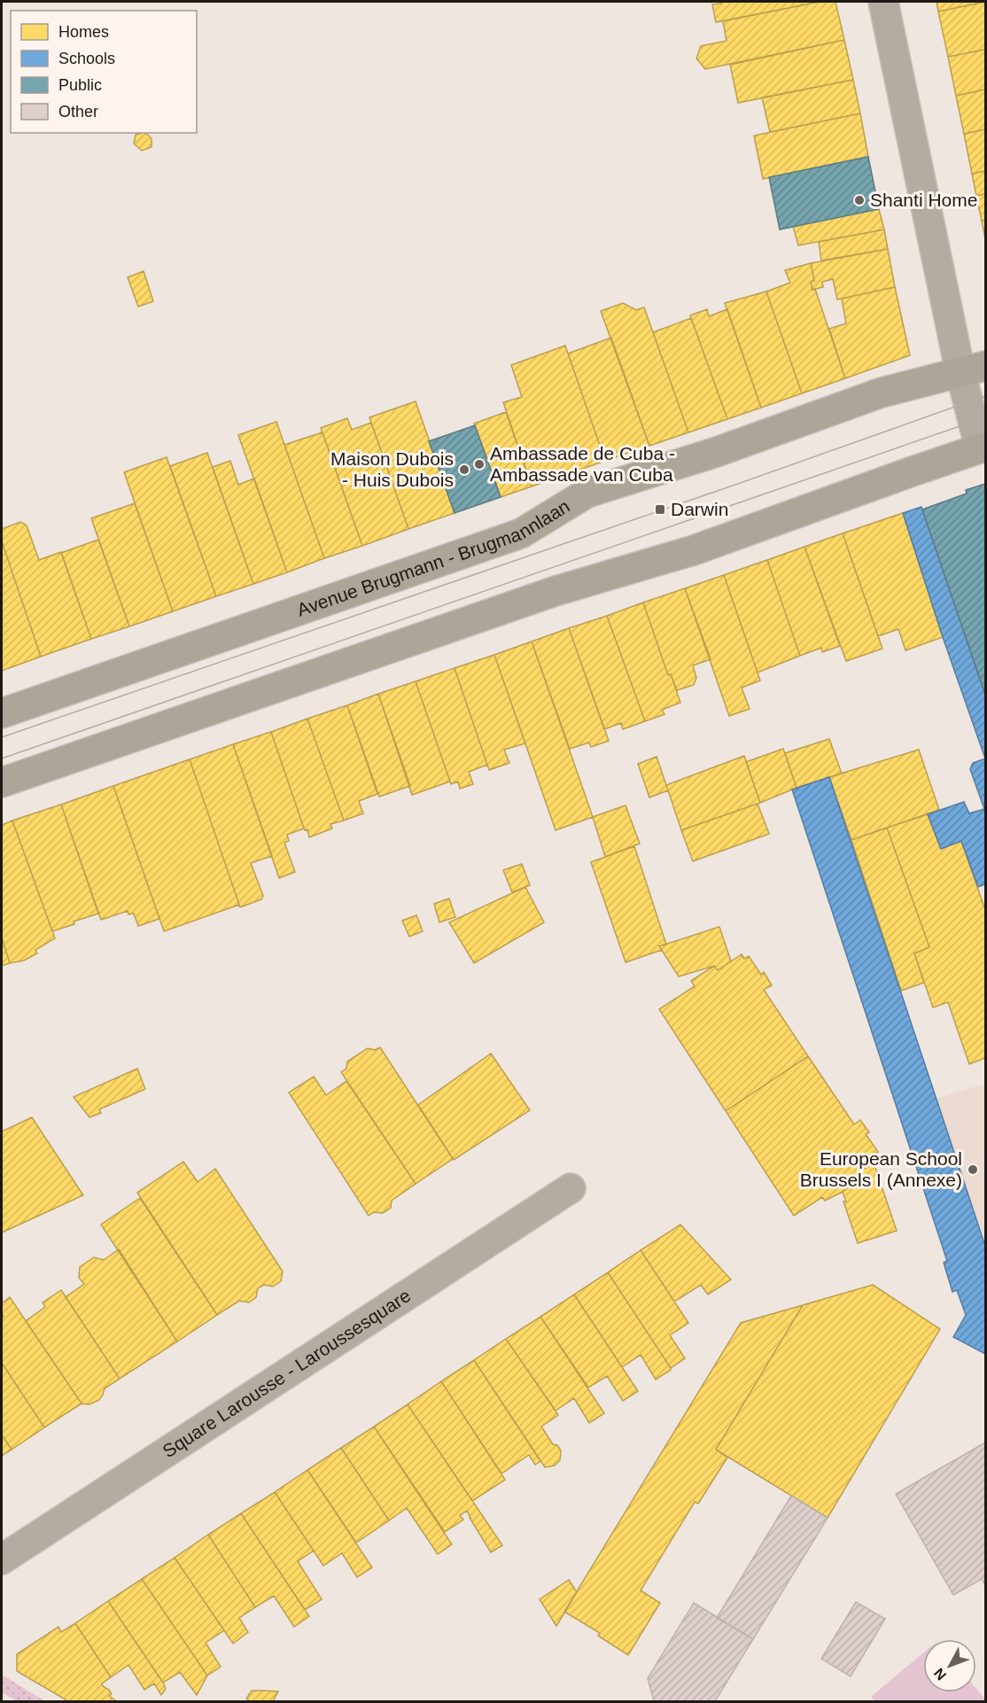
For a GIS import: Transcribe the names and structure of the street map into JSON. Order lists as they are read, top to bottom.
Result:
{
  "streets": {
    "main road": ["Avenue Brugmann - Brugmannlaan"],
    "street": ["Square Larousse - Laroussesquare"]
  },
  "places": {
    "other": [
      "Shanti Home",
      "Ambassade de Cuba - Ambassade van Cuba",
      "Maison Dubois - Huis Dubois",
      "European School Brussels I (Annexe)"
    ],
    "transit": ["Darwin"]
  },
  "legend": [
    "Homes",
    "Schools",
    "Public",
    "Other"
  ],
  "north": "bottom left"
}
